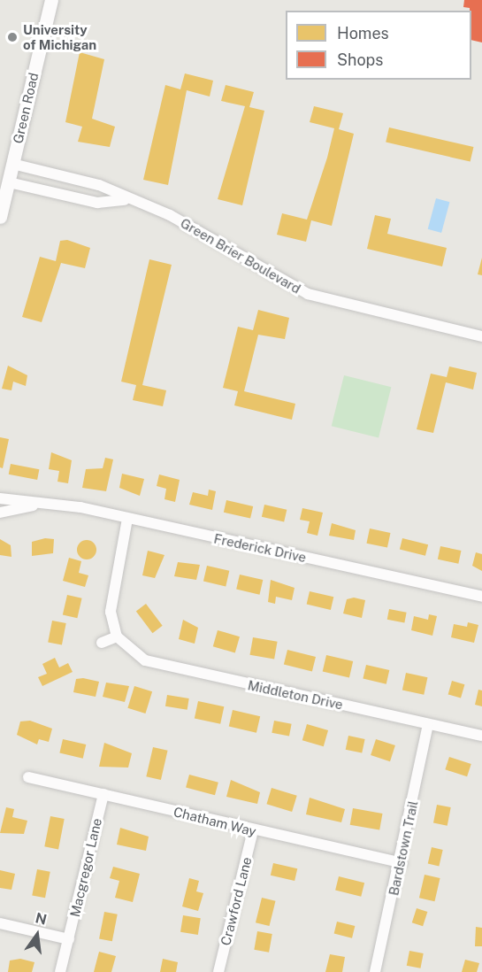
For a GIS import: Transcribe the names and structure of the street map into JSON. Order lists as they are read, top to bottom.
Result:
{
  "streets": {
    "street": [
      "Green Road",
      "Green Brier Boulevard",
      "Frederick Drive",
      "Middleton Drive",
      "Chatham Way",
      "Bardstown Trail",
      "Macgregor Lane",
      "Crawford Lane"
    ]
  },
  "crossings": [
    ["Green Road", "Green Brier Boulevard"],
    ["Middleton Drive", "Bardstown Trail"],
    ["Chatham Way", "Bardstown Trail"],
    ["Chatham Way", "Macgregor Lane"],
    ["Chatham Way", "Crawford Lane"]
  ],
  "places": ["University of Michigan"],
  "legend": ["Homes", "Shops"],
  "north": "top"
}
